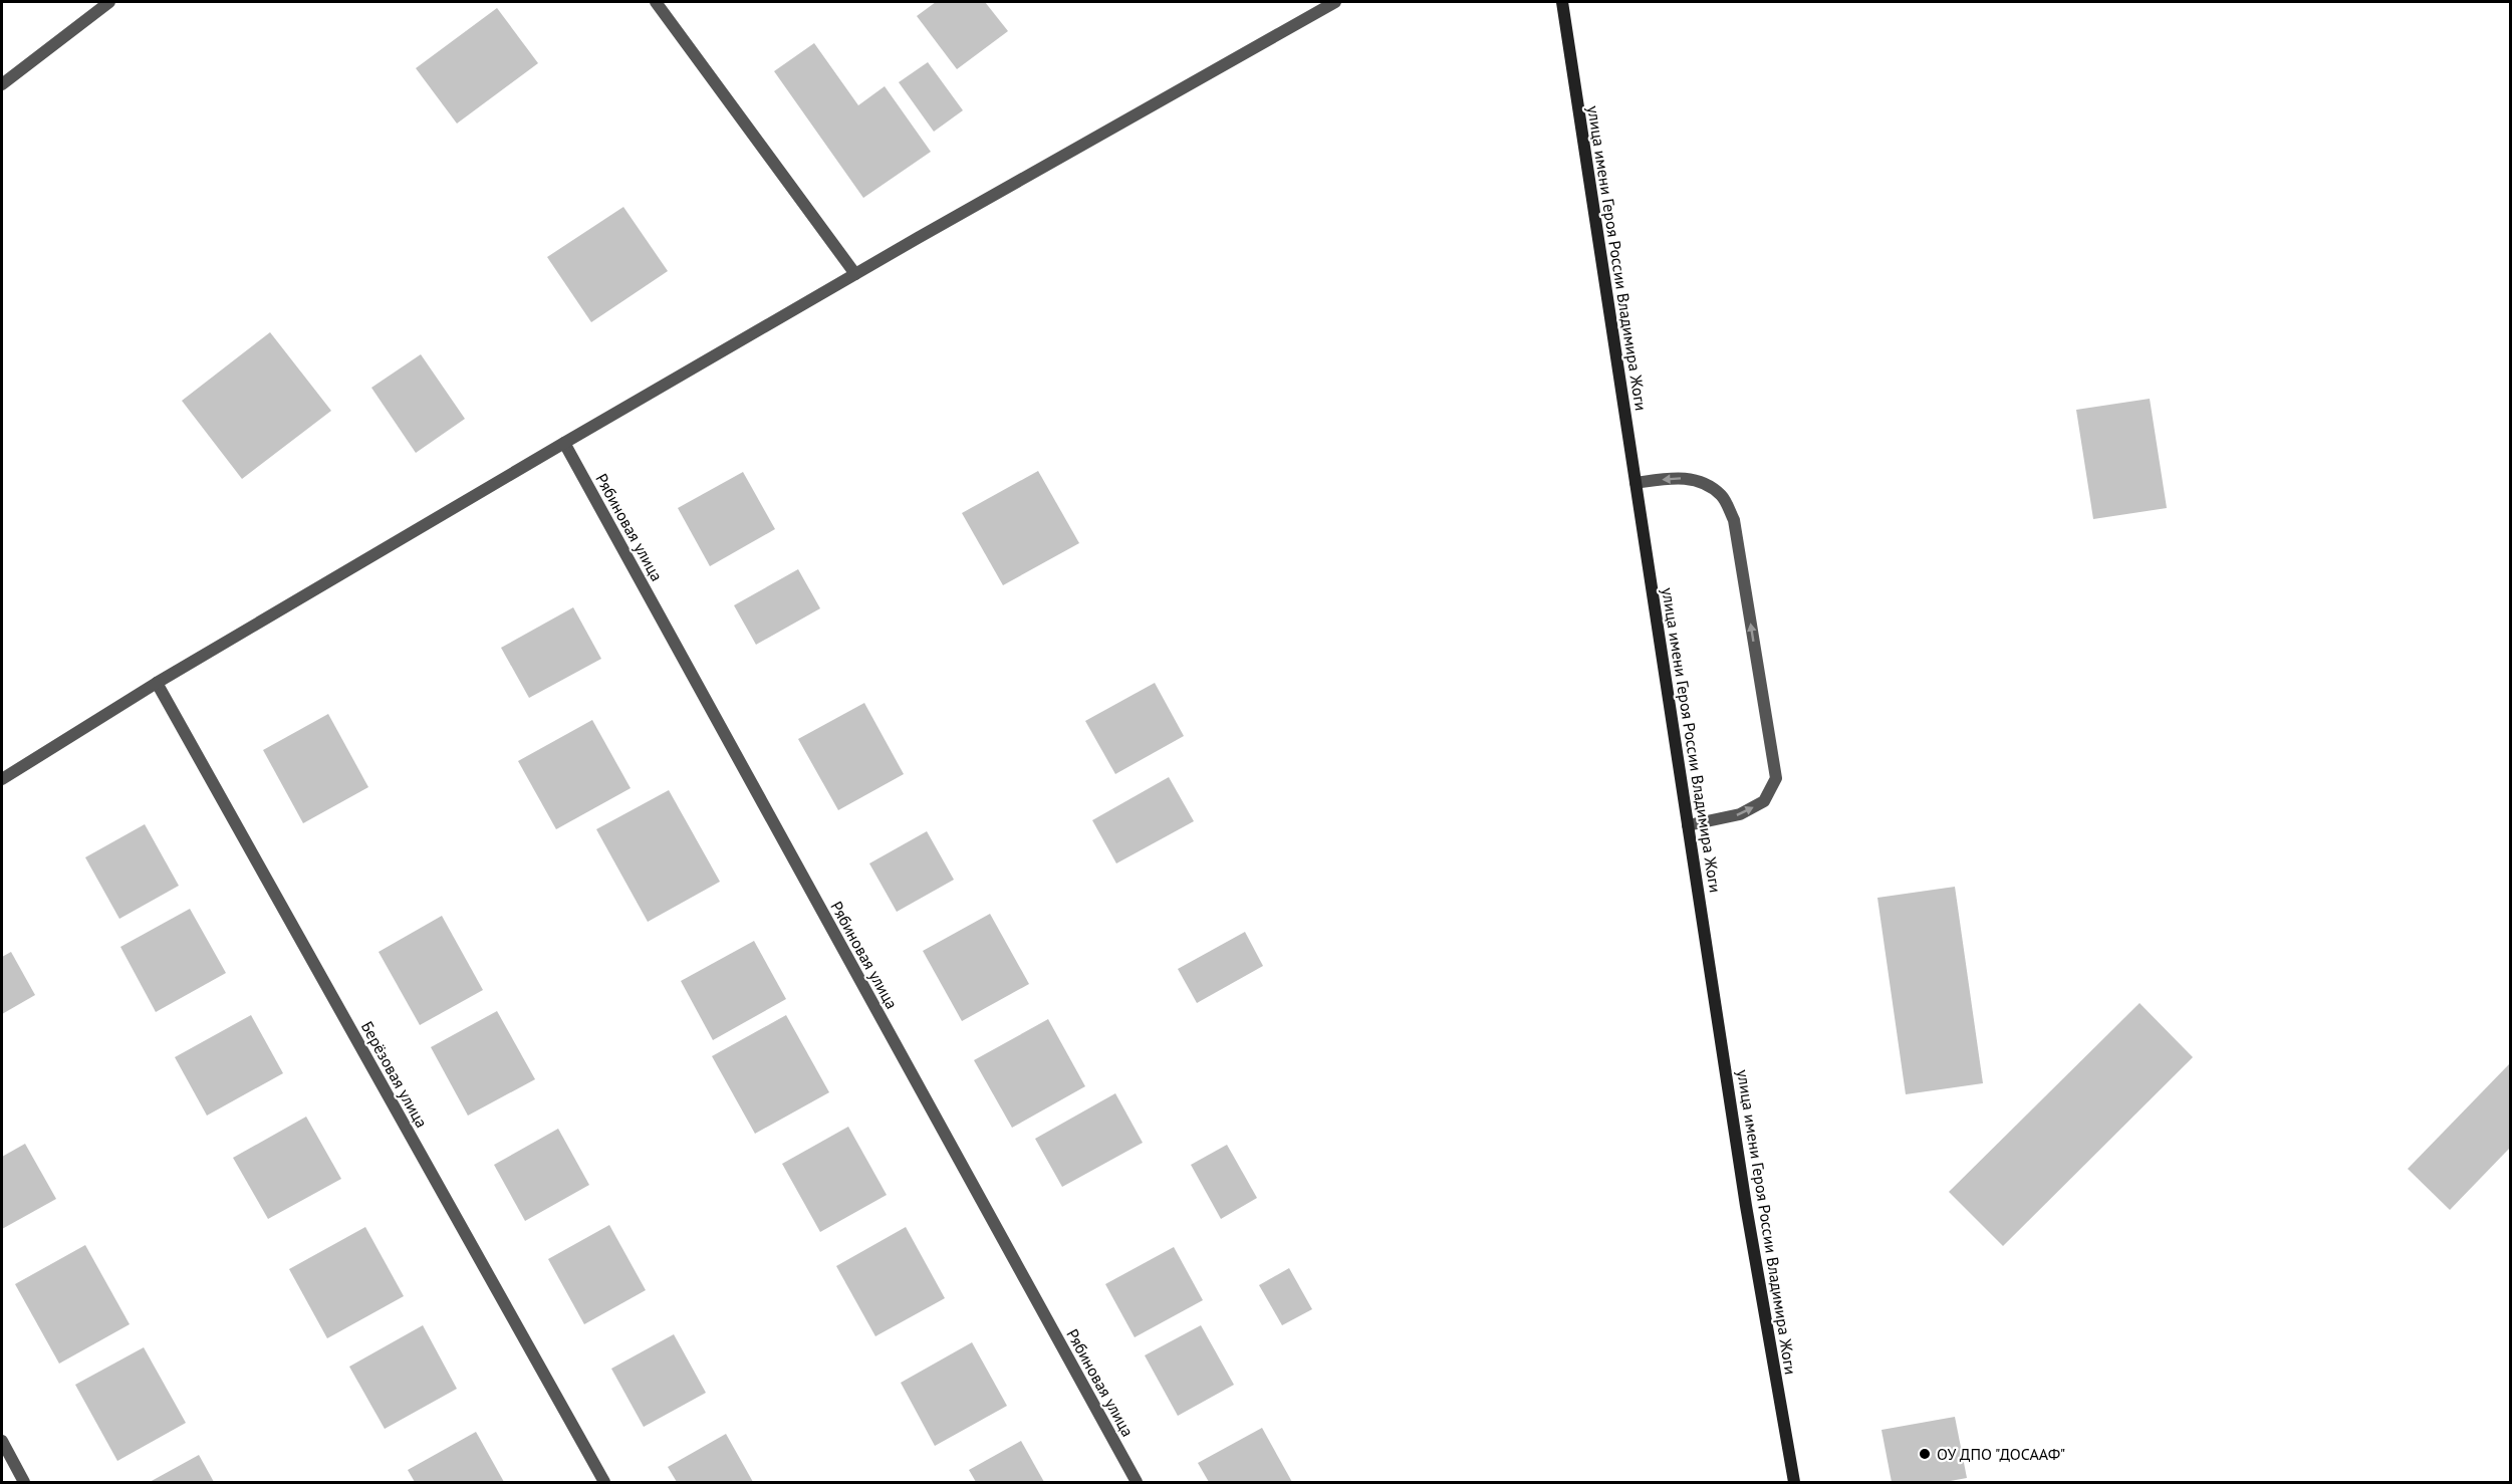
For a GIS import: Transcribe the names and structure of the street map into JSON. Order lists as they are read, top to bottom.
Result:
{
  "streets": {
    "main road": ["улица имени Героя России Владимира Жоги"],
    "street": ["Рябиновая улица", "Берёзовая улица"]
  },
  "places": ["ОУ ДПО \"ДОСААФ\""]
}
